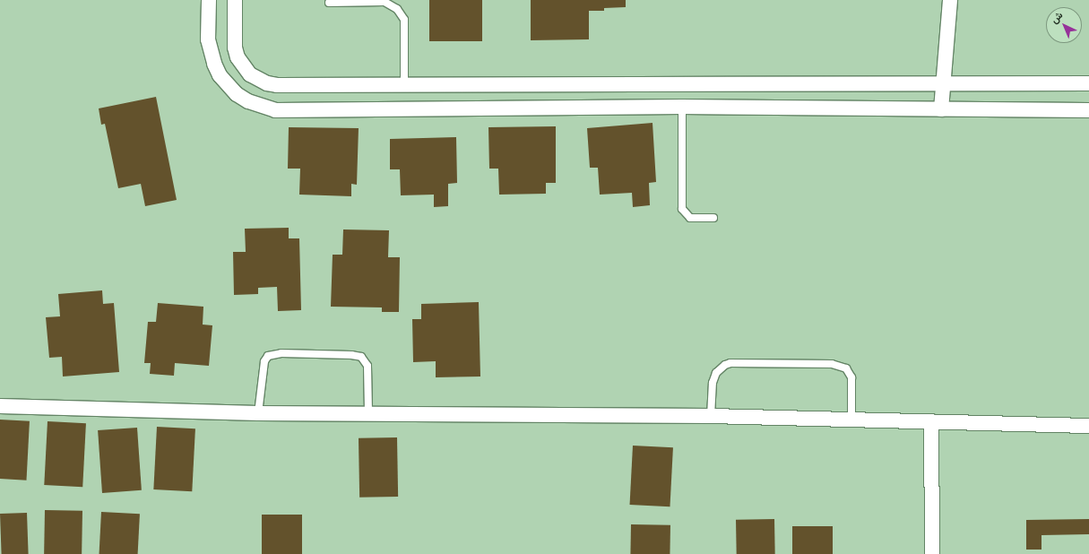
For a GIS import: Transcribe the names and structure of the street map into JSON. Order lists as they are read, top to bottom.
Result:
{
  "north": "top left"
}
